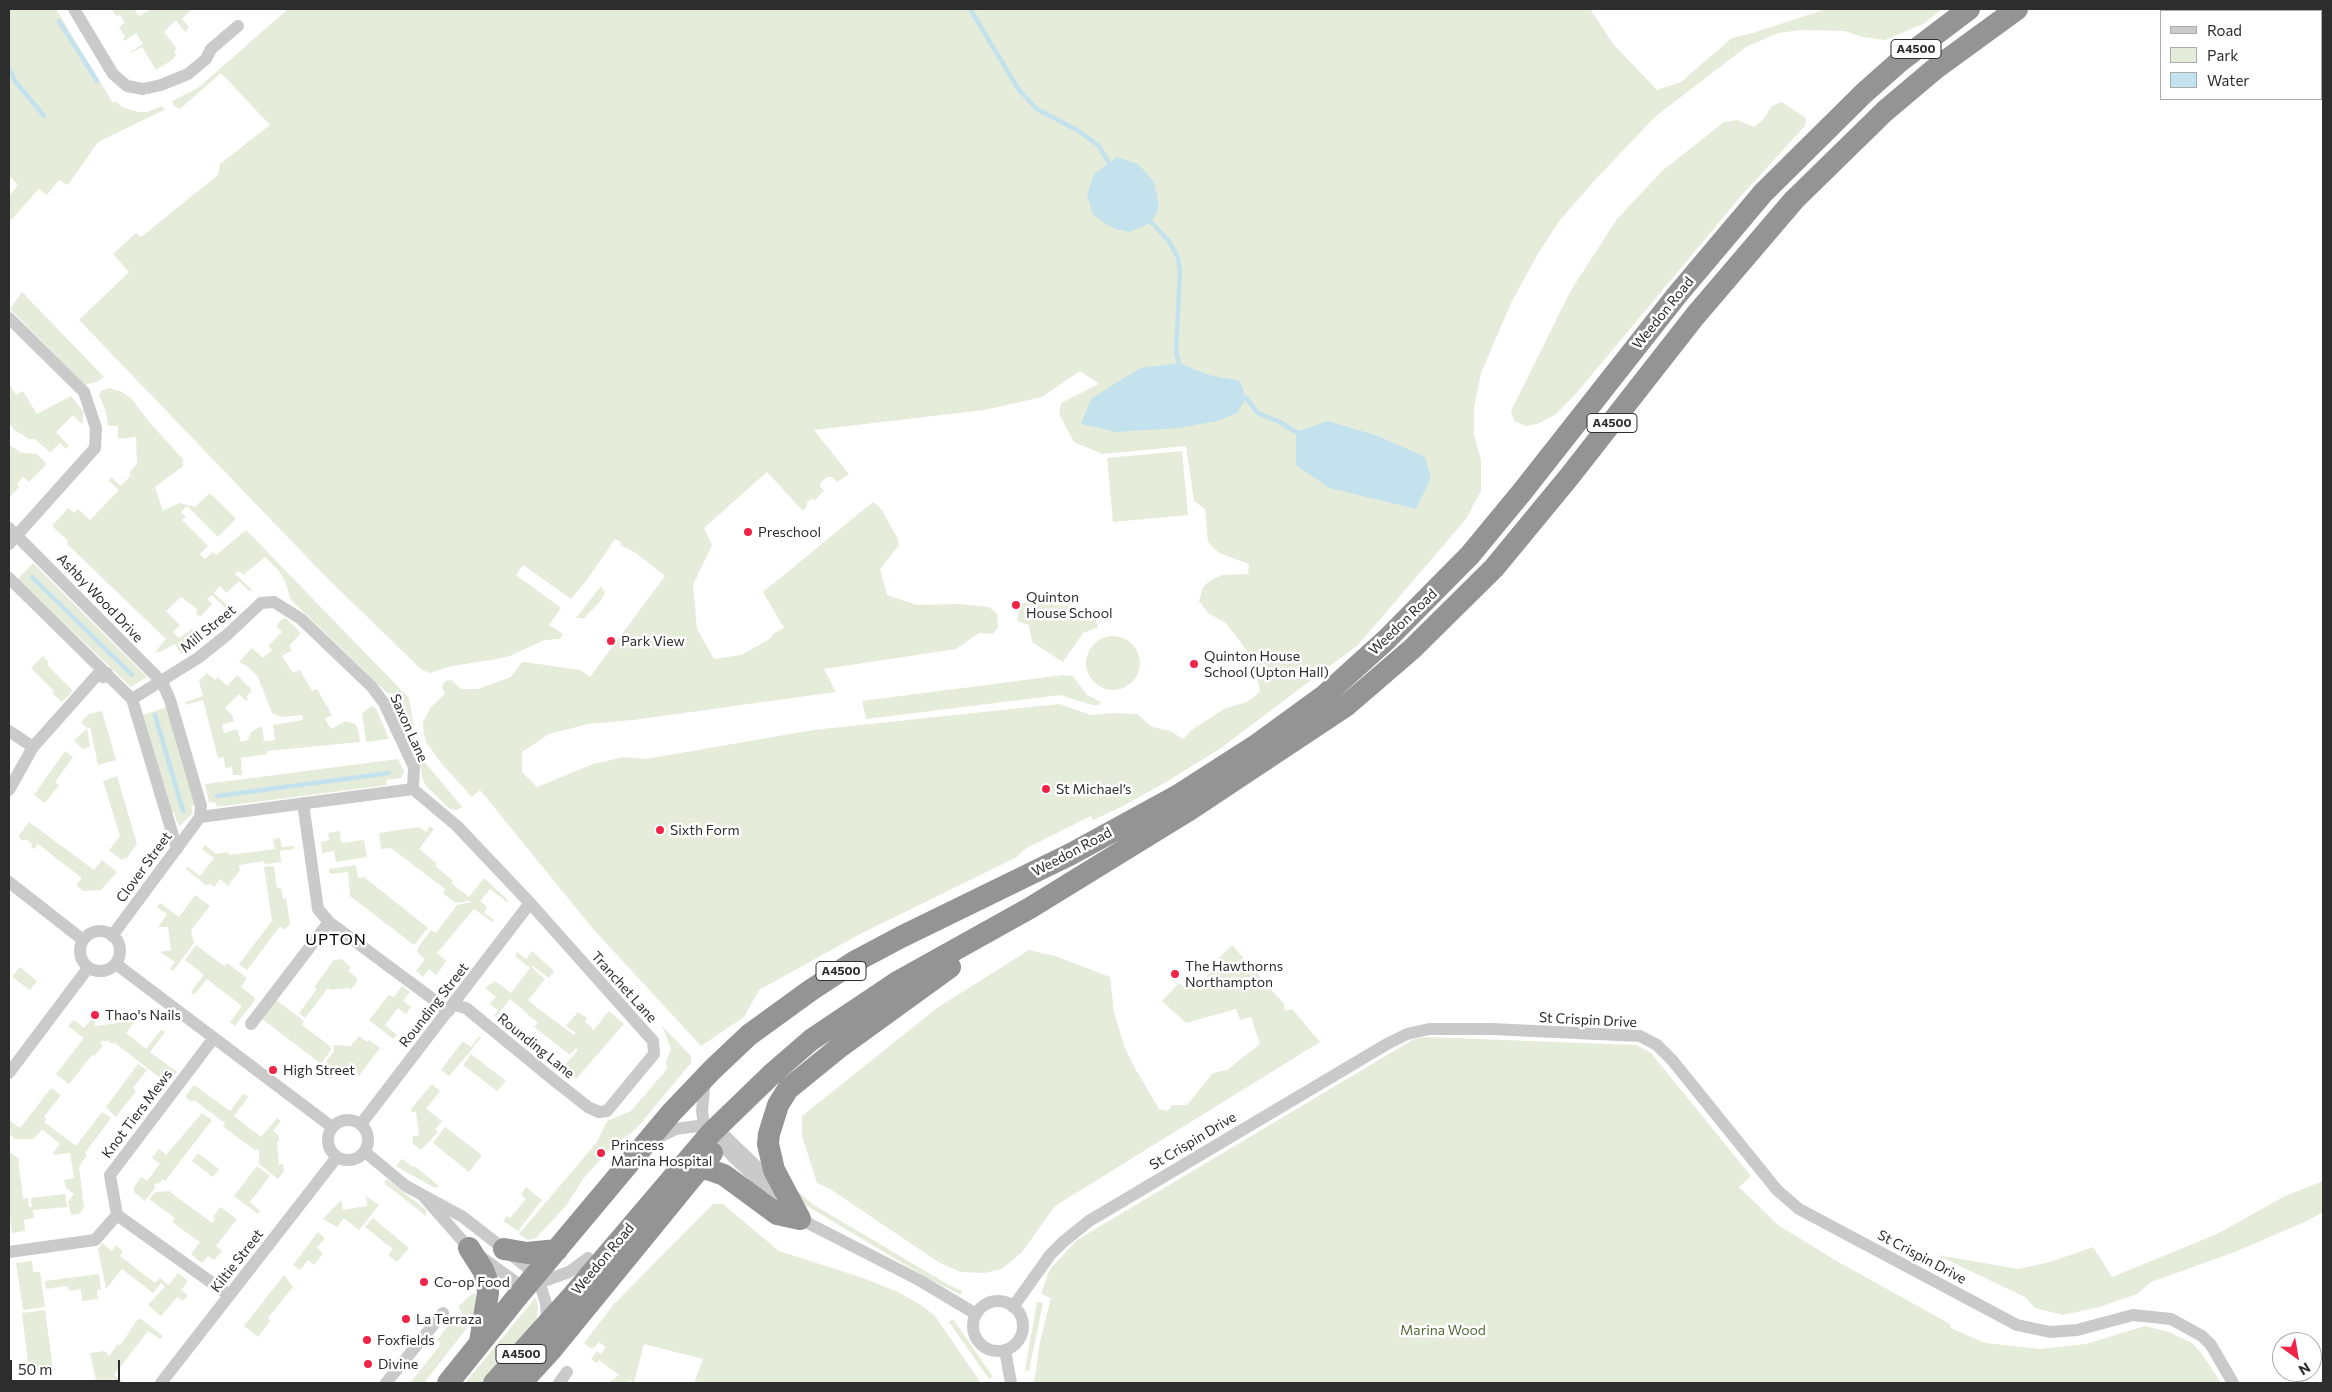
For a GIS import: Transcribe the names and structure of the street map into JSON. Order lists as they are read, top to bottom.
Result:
{
  "streets": {
    "highway": ["A4500", "Weedon Road"],
    "street": [
      "Ashby Wood Drive",
      "Mill Street",
      "Saxon Lane",
      "Clover Street",
      "Tranchet Lane",
      "Rounding Street",
      "St Crispin Drive",
      "Rounding Lane",
      "Knot Tiers Mews",
      "Kiltie Street"
    ]
  },
  "crossings": [
    ["Ashby Wood Drive", "Mill Street"],
    ["Ashby Wood Drive", "Clover Street"],
    ["Mill Street", "Saxon Lane"],
    ["Saxon Lane", "Tranchet Lane"],
    ["Tranchet Lane", "Rounding Street"],
    ["Tranchet Lane", "Rounding Lane"],
    ["Rounding Street", "Rounding Lane"],
    ["Rounding Street", "Kiltie Street"]
  ],
  "districts": ["UPTON"],
  "parks": ["Marina Wood"],
  "places": [
    "Preschool",
    "Quinton House School",
    "Park View",
    "Quinton House School (Upton Hall)",
    "St Michael’s",
    "Sixth Form",
    "The Hawthorns Northampton",
    "Thao's Nails",
    "High Street",
    "Princess Marina Hospital",
    "Co-op Food",
    "La Terraza",
    "Foxfields",
    "Divine"
  ],
  "legend": ["Road", "Park", "Water"],
  "scale_bar": "50 m",
  "north": "bottom right"
}
